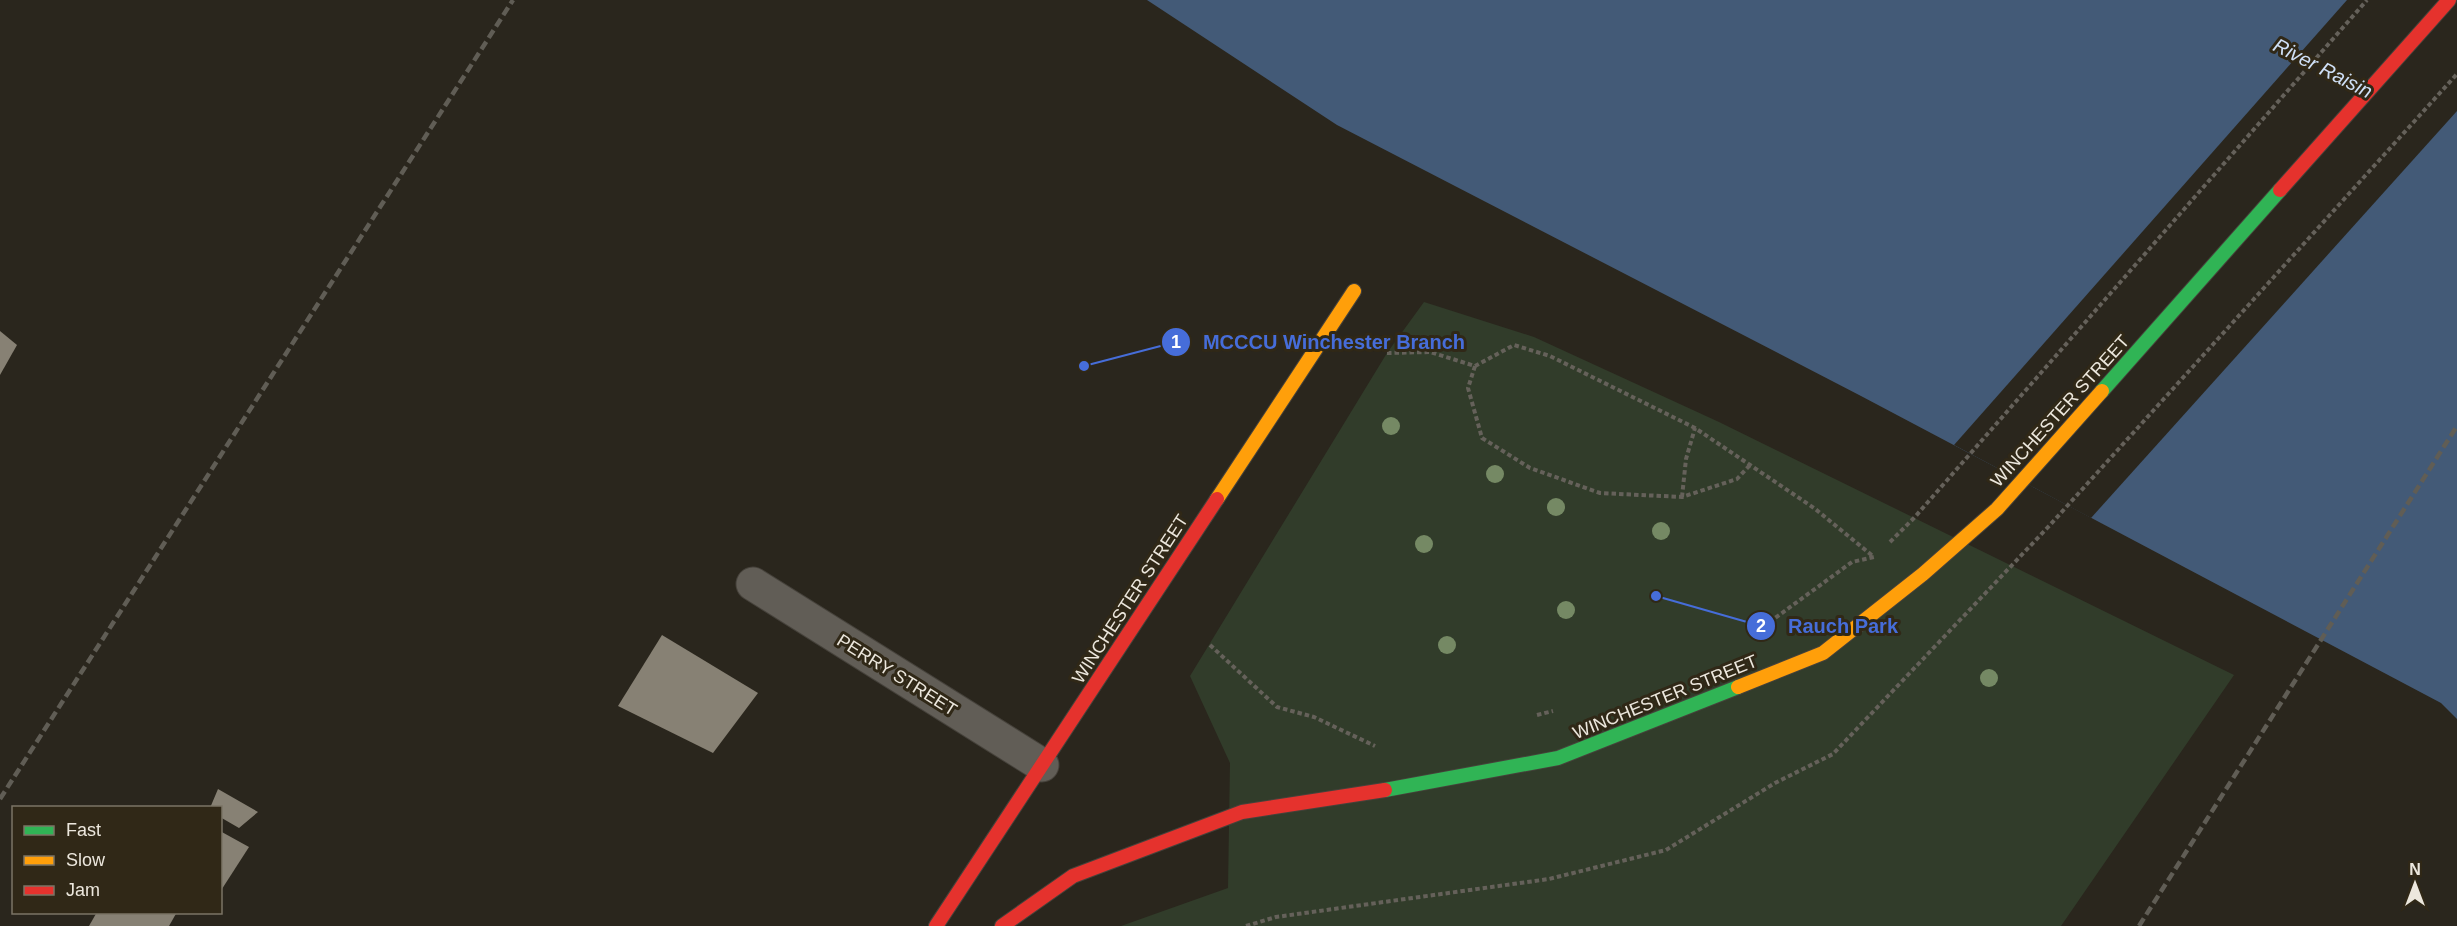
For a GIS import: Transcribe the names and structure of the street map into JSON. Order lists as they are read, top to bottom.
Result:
{
  "streets": {
    "street": ["WINCHESTER STREET", "PERRY STREET"]
  },
  "crossings": [
    ["WINCHESTER STREET", "PERRY STREET"]
  ],
  "water": ["River Raisin"],
  "places": ["MCCCU Winchester Branch", "Rauch Park"],
  "legend": ["Fast", "Slow", "Jam"],
  "north": "top"
}
